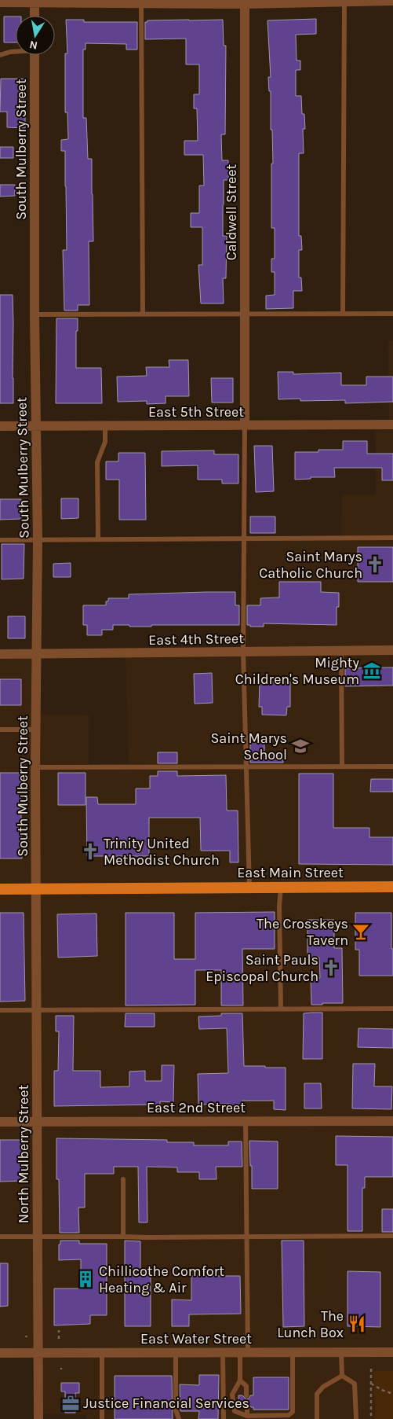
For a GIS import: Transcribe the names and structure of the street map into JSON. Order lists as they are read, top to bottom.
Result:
{
  "streets": {
    "main road": ["East Main Street"],
    "street": [
      "South Mulberry Street",
      "Caldwell Street",
      "East 5th Street",
      "East 4th Street",
      "East 2nd Street",
      "North Mulberry Street",
      "East Water Street"
    ]
  },
  "crossings": [
    ["South Mulberry Street", "East 5th Street"],
    ["South Mulberry Street", "East 4th Street"],
    ["South Mulberry Street", "East Main Street"],
    ["South Mulberry Street", "North Mulberry Street"],
    ["Caldwell Street", "East 5th Street"],
    ["East Main Street", "North Mulberry Street"],
    ["East 2nd Street", "North Mulberry Street"],
    ["North Mulberry Street", "East Water Street"]
  ],
  "places": {
    "church": ["Saint Marys Catholic Church", "Trinity United Methodist Church", "Saint Pauls Episcopal Church"],
    "museum": ["Mighty Children's Museum"],
    "school or university": ["Saint Marys School"],
    "bar": ["The Crosskeys Tavern"],
    "building": ["Chillicothe Comfort Heating & Air"],
    "restaurant": ["The Lunch Box"],
    "office": ["Justice Financial Services"]
  },
  "north": "bottom"
}
